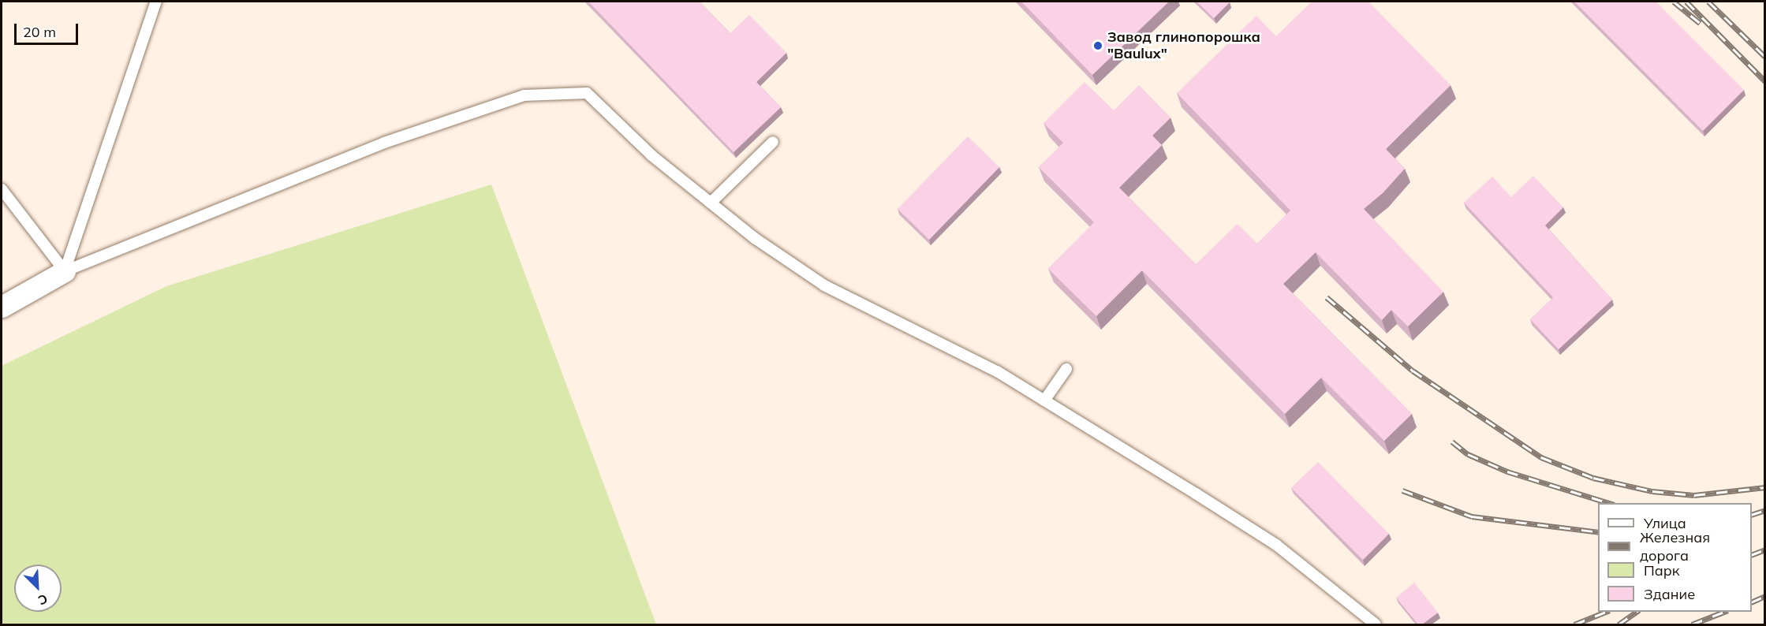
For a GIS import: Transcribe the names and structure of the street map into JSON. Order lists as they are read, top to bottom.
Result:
{
  "places": ["Завод глинопорошка \"Baulux\""],
  "legend": [
    "Улица",
    "Железная дорога",
    "Парк",
    "Здание"
  ],
  "scale_bar": "20 m",
  "north": "bottom right"
}
